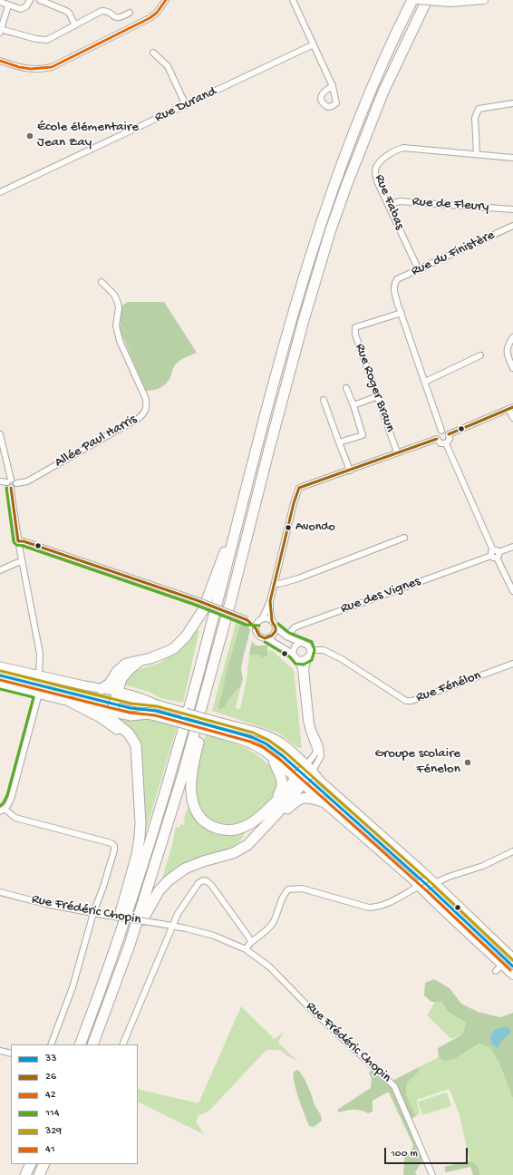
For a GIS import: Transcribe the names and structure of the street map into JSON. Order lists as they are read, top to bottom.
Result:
{
  "streets": {
    "street": [
      "Rue Durand",
      "Rue Fabas",
      "Rue de Fleury",
      "Rue du Finistère",
      "Rue Roger Braun",
      "Allée Paul Harris",
      "Rue des Vignes",
      "Rue Fénélon",
      "Rue Frédéric Chopin"
    ]
  },
  "crossings": [
    ["Rue Fabas", "Rue de Fleury"],
    ["Rue Fabas", "Rue du Finistère"],
    ["Rue du Finistère", "Rue Roger Braun"]
  ],
  "places": ["École élémentaire Jean Zay", "Avondo", "Groupe scolaire Fénelon"],
  "lines": [
    "transit line 41",
    "transit line 26",
    "transit line 114",
    "transit line 329",
    "transit line 33",
    "transit line 42"
  ],
  "legend": [
    "33",
    "26",
    "42",
    "114",
    "329",
    "41"
  ],
  "scale_bar": "100 m"
}
